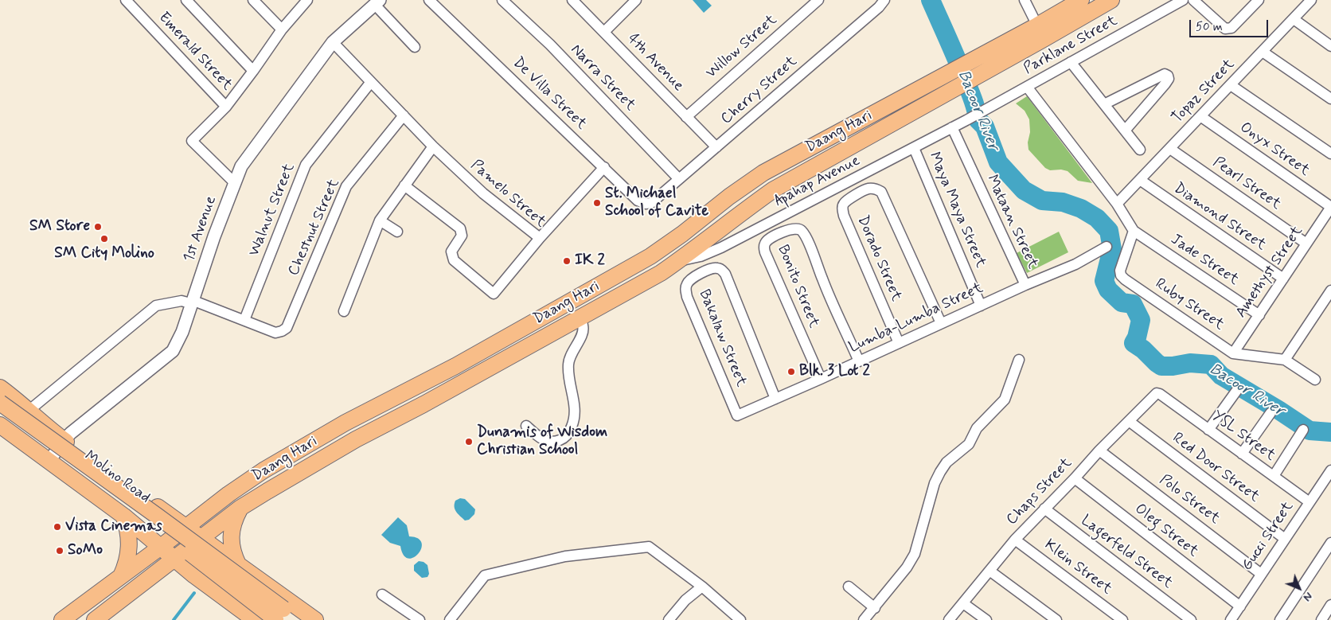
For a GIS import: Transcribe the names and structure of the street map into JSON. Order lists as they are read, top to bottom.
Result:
{
  "streets": {
    "main road": ["Daang Hari", "Molino Road"],
    "street": [
      "Parklane Street",
      "Willow Street",
      "Emerald Street",
      "4th Avenue",
      "Narra Street",
      "Cherry Street",
      "Topaz Street",
      "De Villa Street",
      "Onyx Street",
      "Apahap Avenue",
      "Pearl Street",
      "Pamelo Street",
      "Walnut Street",
      "Maya Maya Street",
      "Diamond Street",
      "Mataan Street",
      "Chestnut Street",
      "1st Avenue",
      "Dorado Street",
      "Jade Street",
      "Amethyst Street",
      "Bonito Street",
      "Ruby Street",
      "Lumba-Lumba Street",
      "Bakalaw Street",
      "YSL Street",
      "Red Door Street",
      "Chaps Street",
      "Polo Street",
      "Oleg Street",
      "Gucci Street",
      "Lagerfeld Street",
      "Klein Street"
    ]
  },
  "crossings": [
    ["Parklane Street", "Apahap Avenue"],
    ["Willow Street", "4th Avenue"],
    ["4th Avenue", "Cherry Street"],
    ["Narra Street", "Cherry Street"],
    ["Cherry Street", "De Villa Street"],
    ["Topaz Street", "Onyx Street"],
    ["Topaz Street", "Pearl Street"],
    ["Topaz Street", "Diamond Street"],
    ["Daang Hari", "Apahap Avenue"],
    ["Daang Hari", "Molino Road"],
    ["Onyx Street", "Amethyst Street"],
    ["Apahap Avenue", "Maya Maya Street"],
    ["Apahap Avenue", "Mataan Street"],
    ["Pearl Street", "Amethyst Street"],
    ["Pamelo Street", "Walnut Street"],
    ["Pamelo Street", "Chestnut Street"],
    ["Pamelo Street", "1st Avenue"],
    ["Walnut Street", "Chestnut Street"],
    ["Maya Maya Street", "Lumba-Lumba Street"],
    ["Diamond Street", "Amethyst Street"],
    ["Mataan Street", "Lumba-Lumba Street"],
    ["1st Avenue", "Molino Road"],
    ["Dorado Street", "Lumba-Lumba Street"],
    ["Jade Street", "Amethyst Street"],
    ["Jade Street", "Ruby Street"],
    ["Amethyst Street", "Ruby Street"],
    ["Bonito Street", "Lumba-Lumba Street"],
    ["Lumba-Lumba Street", "Bakalaw Street"],
    ["YSL Street", "Chaps Street"],
    ["YSL Street", "Gucci Street"],
    ["Red Door Street", "Chaps Street"],
    ["Red Door Street", "Gucci Street"],
    ["Chaps Street", "Polo Street"],
    ["Chaps Street", "Oleg Street"],
    ["Chaps Street", "Lagerfeld Street"],
    ["Chaps Street", "Klein Street"],
    ["Polo Street", "Gucci Street"],
    ["Oleg Street", "Gucci Street"]
  ],
  "water": ["Bacoor River"],
  "places": [
    "St. Michael School of Cavite",
    "SM Store",
    "SM City Molino",
    "IK 2",
    "Blk. 3 Lot 2",
    "Dunamis of Wisdom Christian School",
    "Vista Cinemas",
    "SoMo"
  ],
  "scale_bar": "50 m",
  "north": "bottom right"
}
